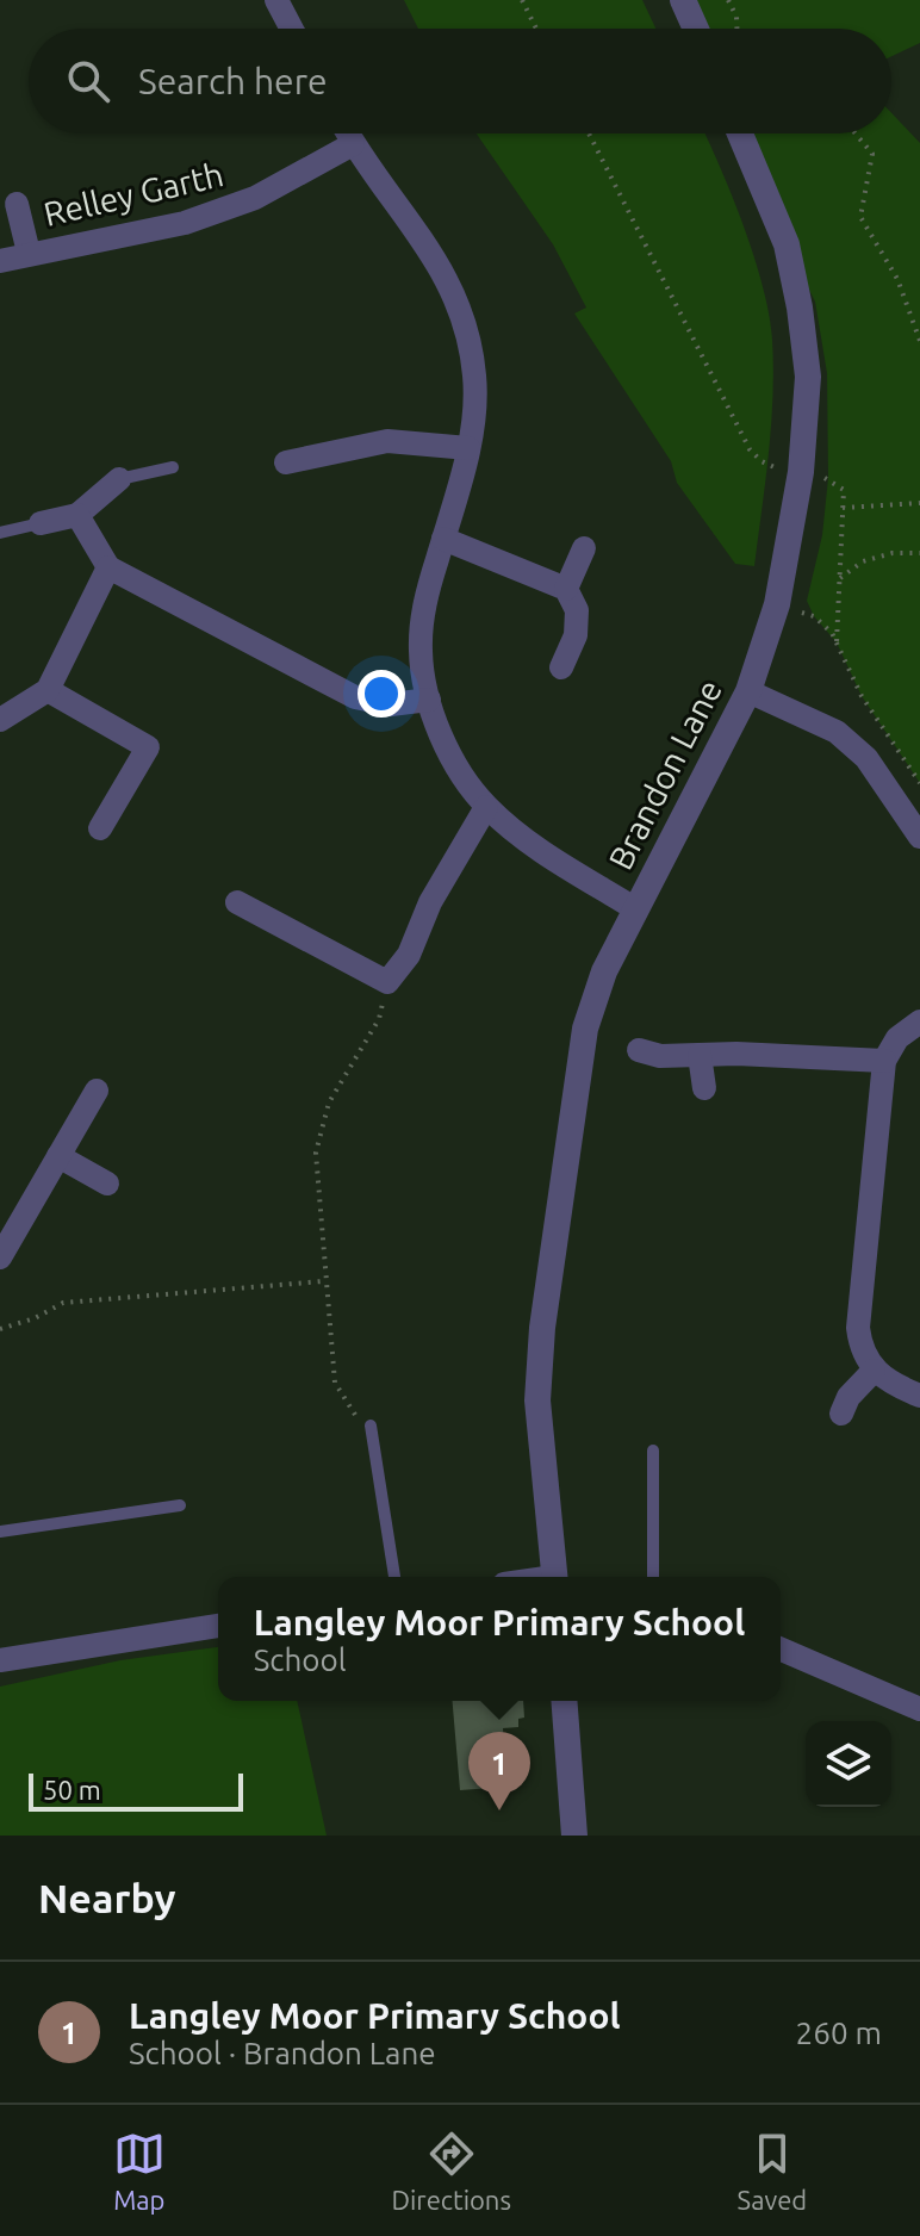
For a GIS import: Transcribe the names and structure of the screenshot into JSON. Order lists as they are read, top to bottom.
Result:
{
  "streets": {
    "street": ["Relley Garth", "Brandon Lane"]
  },
  "scale_bar": "50 m",
  "page": {
    "search": "Search here",
    "popup": ["Langley Moor Primary School", "School"],
    "pins": "1",
    "scale": "50 m",
    "heading": "Nearby",
    "list": [
      {
        "mark": "1",
        "name": "Langley Moor Primary School",
        "note": "School · Brandon Lane",
        "value": "260 m"
      }
    ],
    "nav": ["Map", "Directions", "Saved"]
  }
}
